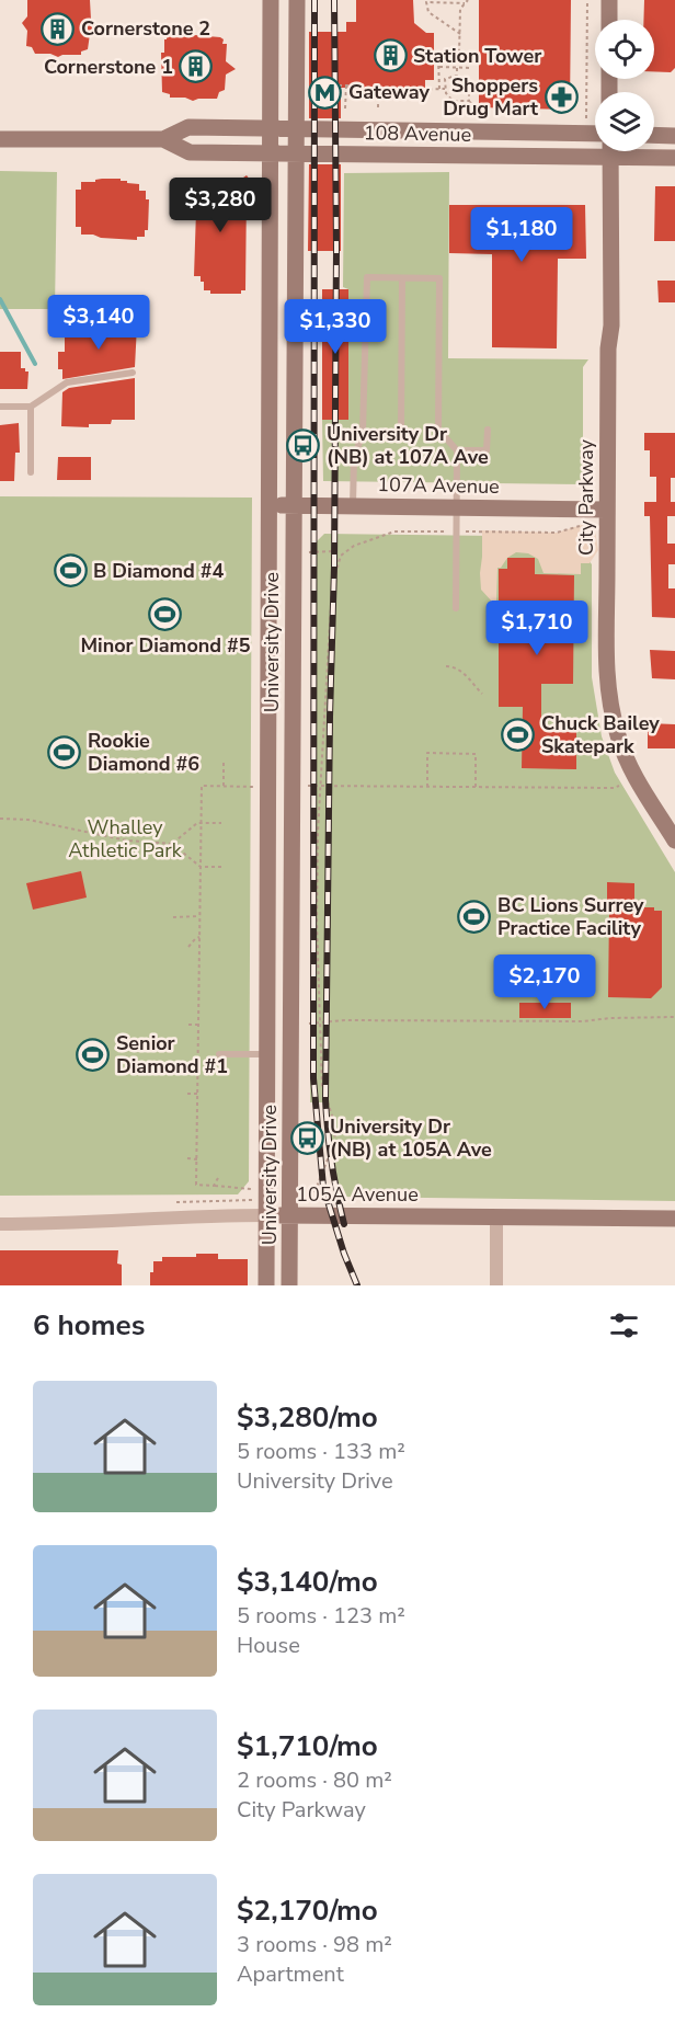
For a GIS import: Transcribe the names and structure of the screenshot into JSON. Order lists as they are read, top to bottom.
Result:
{
  "streets": {
    "main road": [
      "108 Avenue",
      "107A Avenue",
      "City Parkway",
      "University Drive",
      "105A Avenue"
    ]
  },
  "crossings": [
    ["108 Avenue", "City Parkway"],
    ["108 Avenue", "University Drive"],
    ["107A Avenue", "City Parkway"],
    ["107A Avenue", "University Drive"],
    ["University Drive", "105A Avenue"]
  ],
  "parks": ["Whalley Athletic Park"],
  "places": {
    "building": ["Cornerstone 2", "Station Tower", "Cornerstone 1"],
    "metro station": ["Gateway"],
    "pharmacy": ["Shoppers Drug Mart"],
    "bus stop": ["University Dr (NB) at 107A Ave", "University Dr (NB) at 105A Ave"],
    "sports": [
      "B Diamond #4",
      "Minor Diamond #5",
      "Chuck Bailey Skatepark",
      "Rookie Diamond #6",
      "BC Lions Surrey Practice Facility",
      "Senior Diamond #1"
    ]
  },
  "page": {
    "price": [
      "$3,280",
      "$1,180",
      "$3,140",
      "$1,330",
      "$1,710",
      "$2,170"
    ],
    "heading": "6 homes",
    "list": [
      {
        "name": "$3,280/mo",
        "note": "5 rooms · 133 m² · University Drive"
      },
      {
        "name": "$3,140/mo",
        "note": "5 rooms · 123 m² · House"
      },
      {
        "name": "$1,710/mo",
        "note": "2 rooms · 80 m² · City Parkway"
      },
      {
        "name": "$2,170/mo",
        "note": "3 rooms · 98 m² · Apartment"
      }
    ]
  }
}
